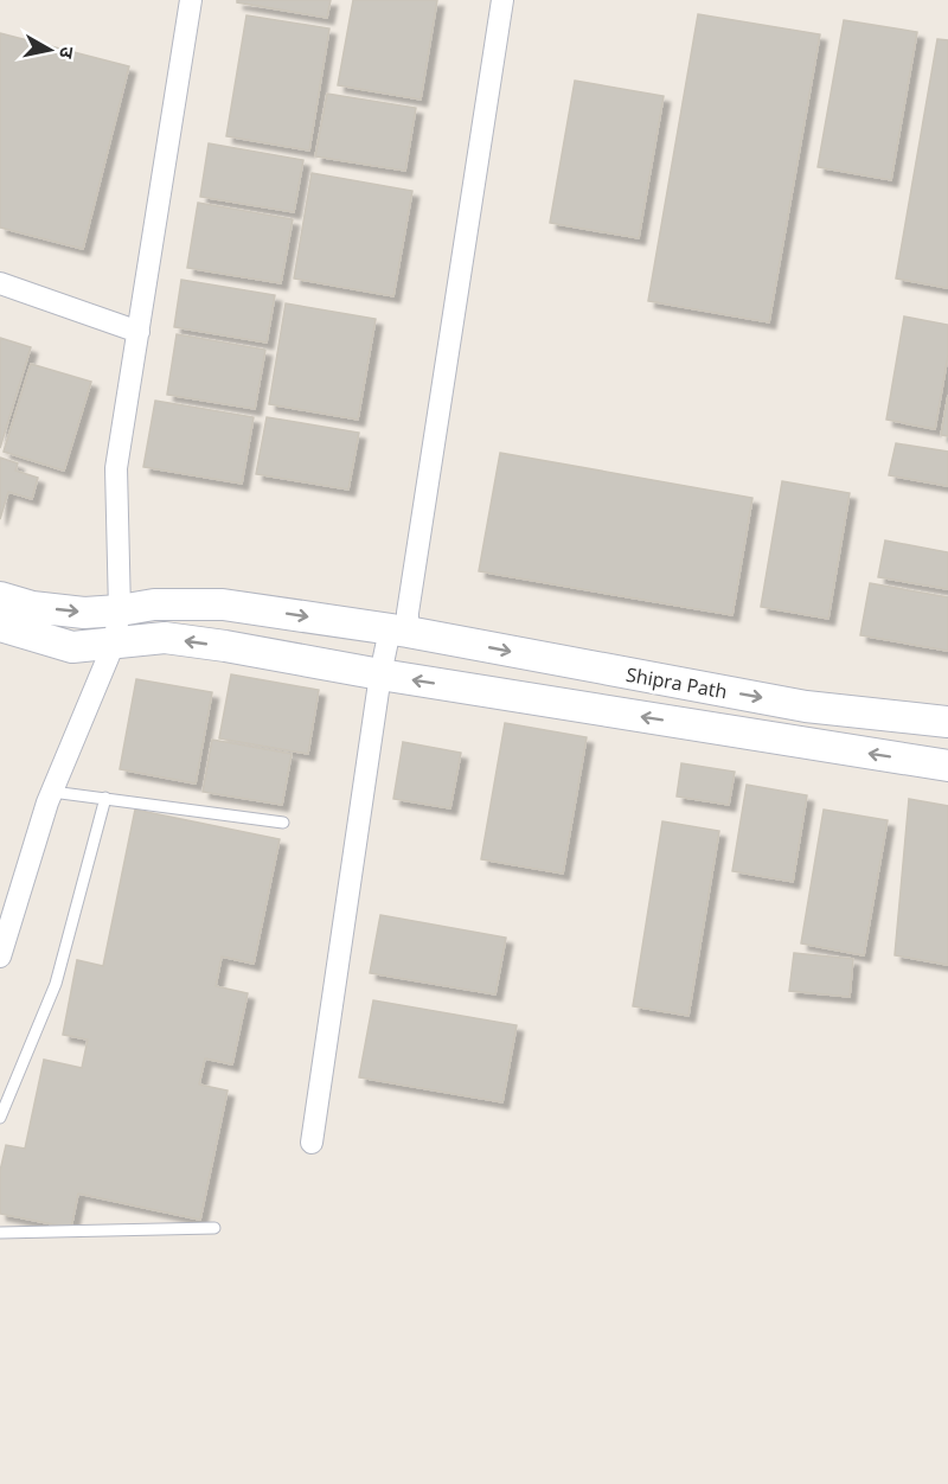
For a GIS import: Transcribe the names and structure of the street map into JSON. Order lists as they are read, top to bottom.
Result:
{
  "streets": {
    "street": ["Shipra Path"]
  },
  "north": "right"
}
